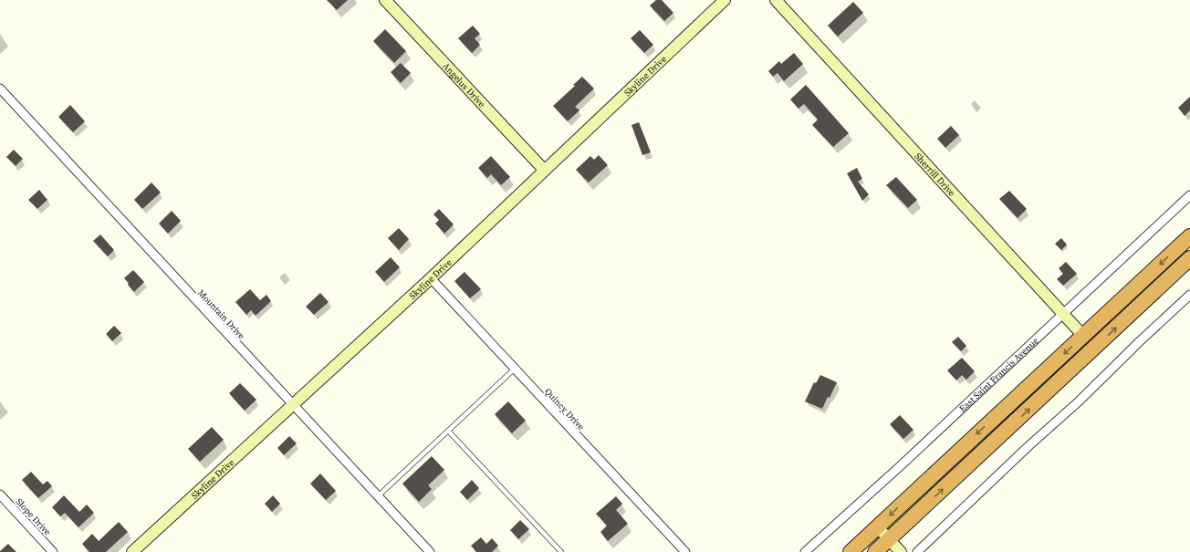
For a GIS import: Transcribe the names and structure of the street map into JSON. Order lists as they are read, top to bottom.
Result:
{
  "streets": {
    "street": [
      "Skyline Drive",
      "Angelus Drive",
      "Sherrill Drive",
      "Mountain Drive",
      "East Saint Francis Avenue",
      "Quincy Drive",
      "Slope Drive"
    ]
  },
  "crossings": [
    ["Skyline Drive", "Angelus Drive"],
    ["Skyline Drive", "Mountain Drive"],
    ["Skyline Drive", "Quincy Drive"],
    ["Sherrill Drive", "East Saint Francis Avenue"]
  ]
}
